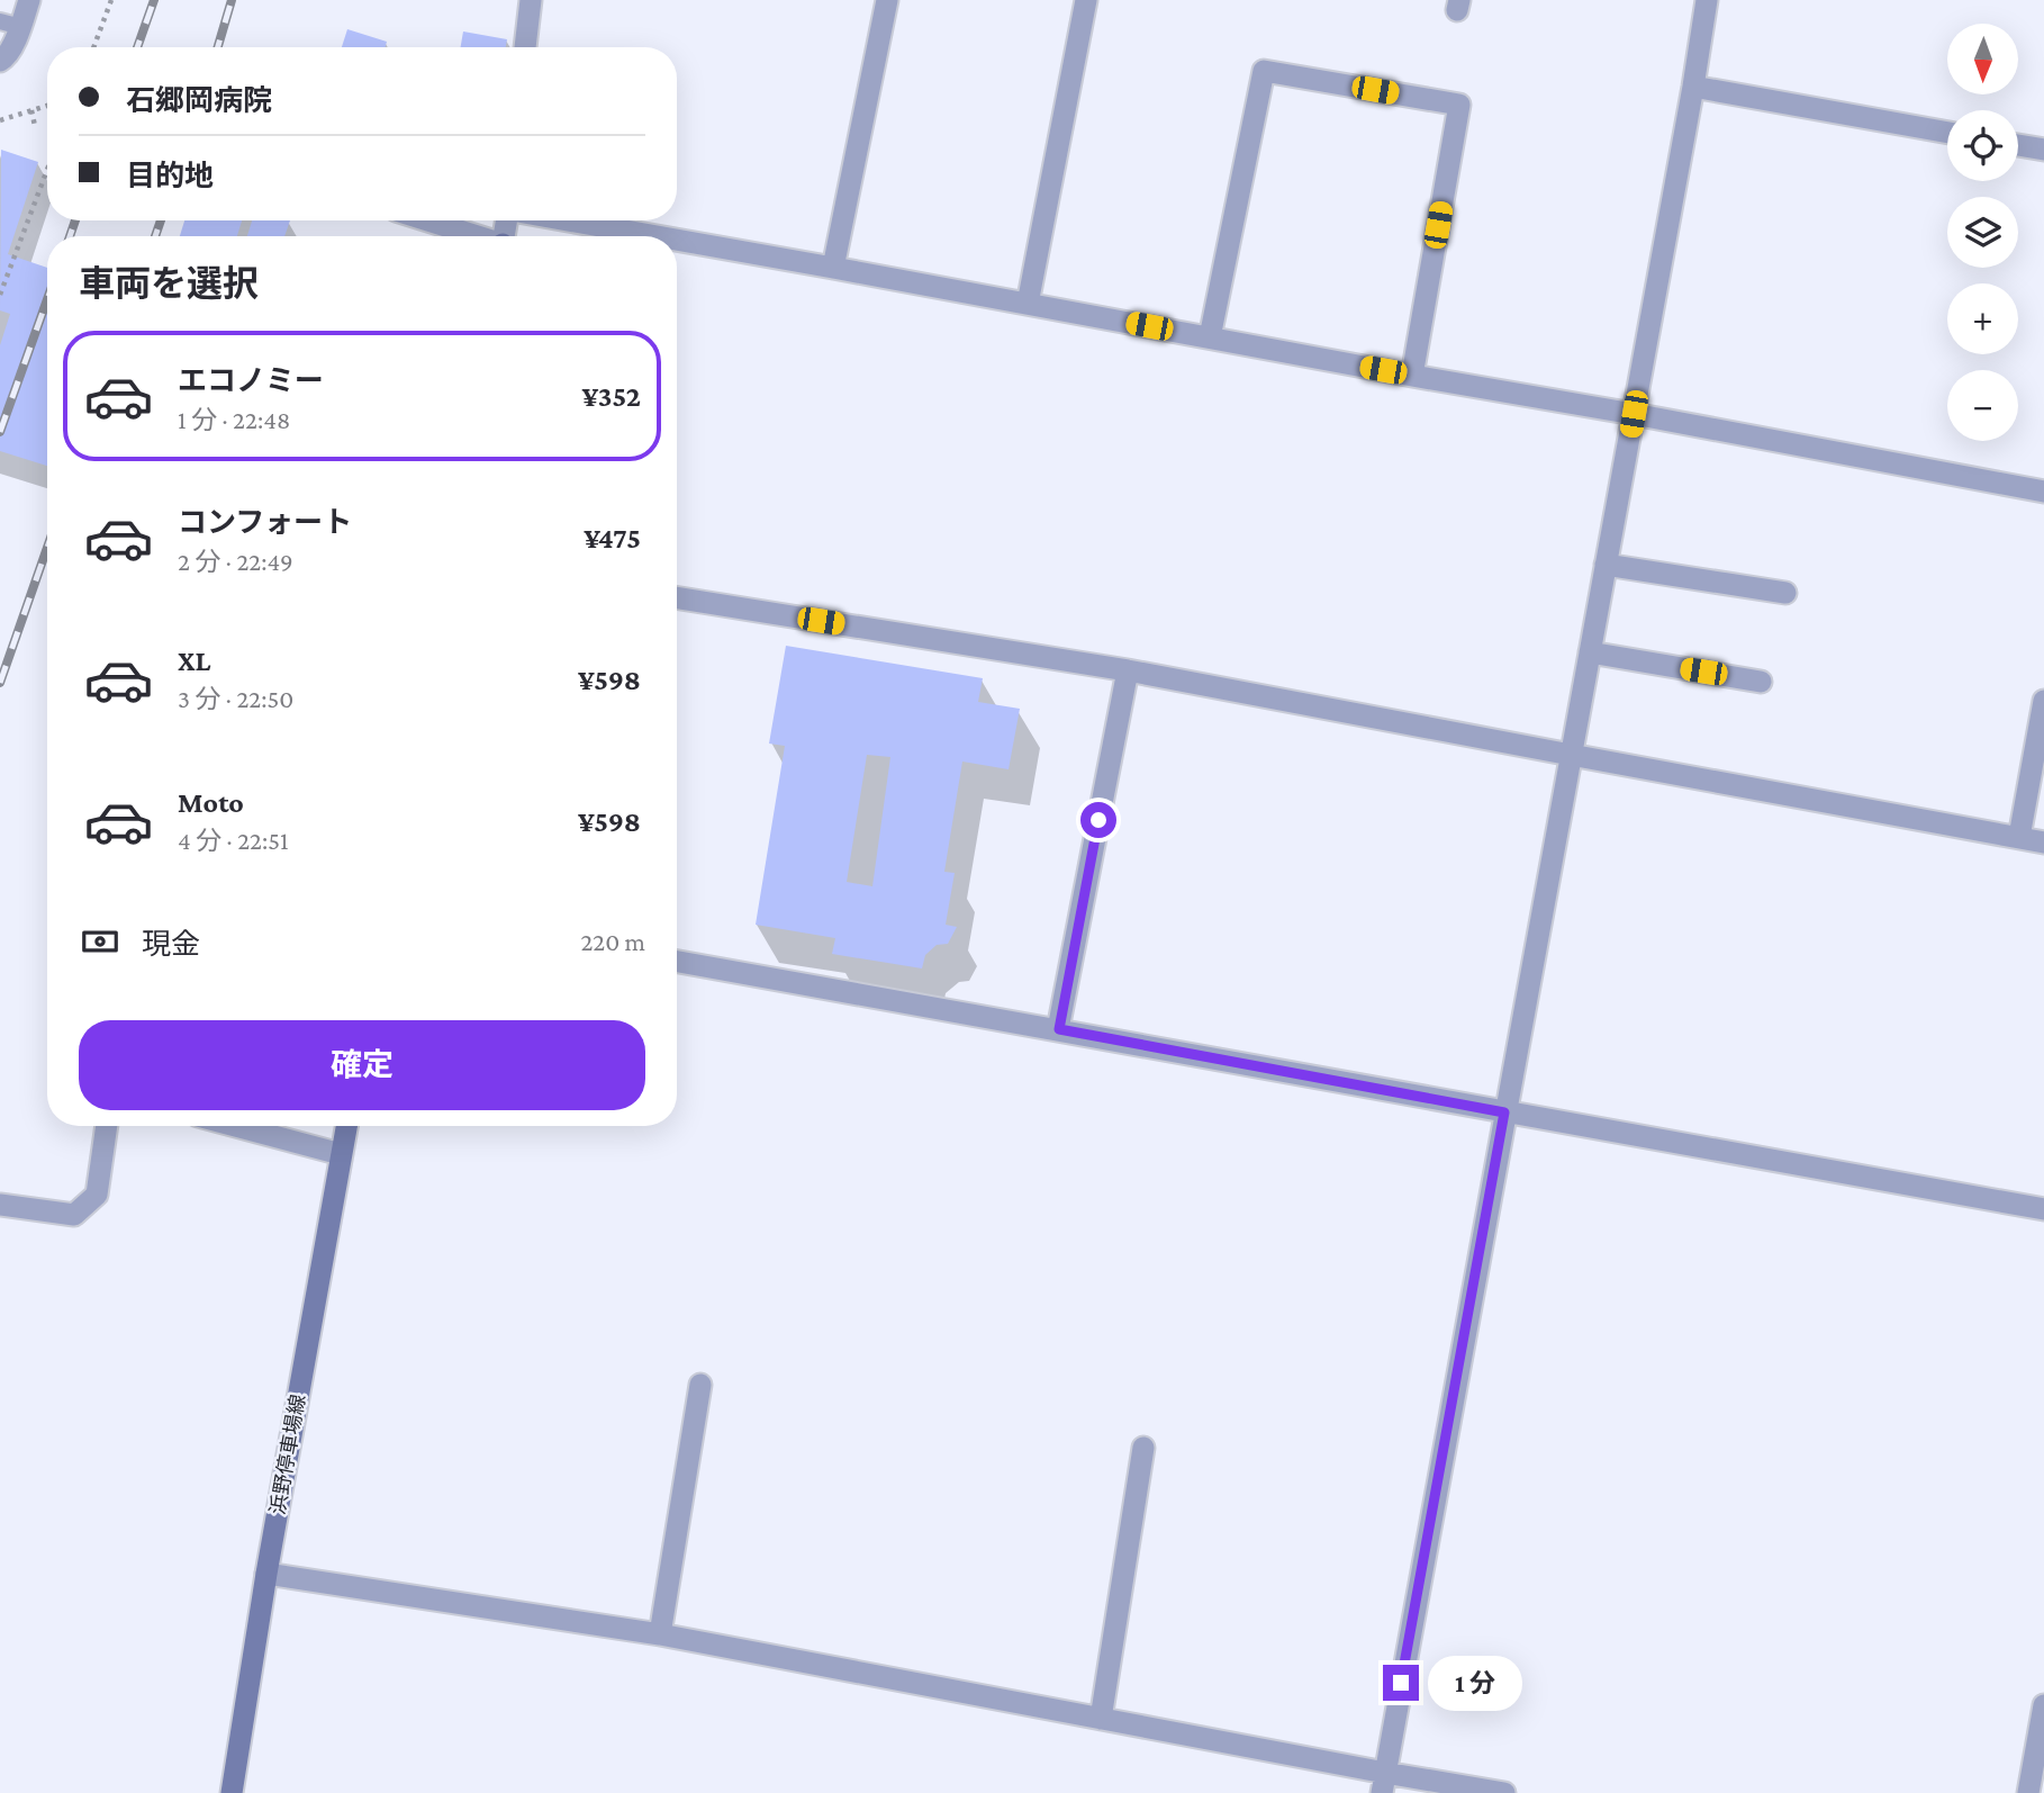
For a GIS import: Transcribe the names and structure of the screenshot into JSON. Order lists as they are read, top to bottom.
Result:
{
  "streets": {
    "main road": ["浜野停車場線"]
  },
  "north": "bottom",
  "page": {
    "map_buttons": ["+", "−"],
    "banner": ["石郷岡病院", "目的地"],
    "heading": "車両を選択",
    "list": [
      {
        "name": "エコノミー",
        "note": "1 分 · 22:48",
        "value": "¥352"
      },
      {
        "name": "コンフォート",
        "note": "2 分 · 22:49",
        "value": "¥475"
      },
      {
        "name": "XL",
        "note": "3 分 · 22:50",
        "value": "¥598"
      },
      {
        "name": "Moto",
        "note": "4 分 · 22:51",
        "value": "¥598"
      }
    ],
    "pay": ["現金", "220 m"],
    "buttons": "確定",
    "bubble": "1 分"
  }
}
